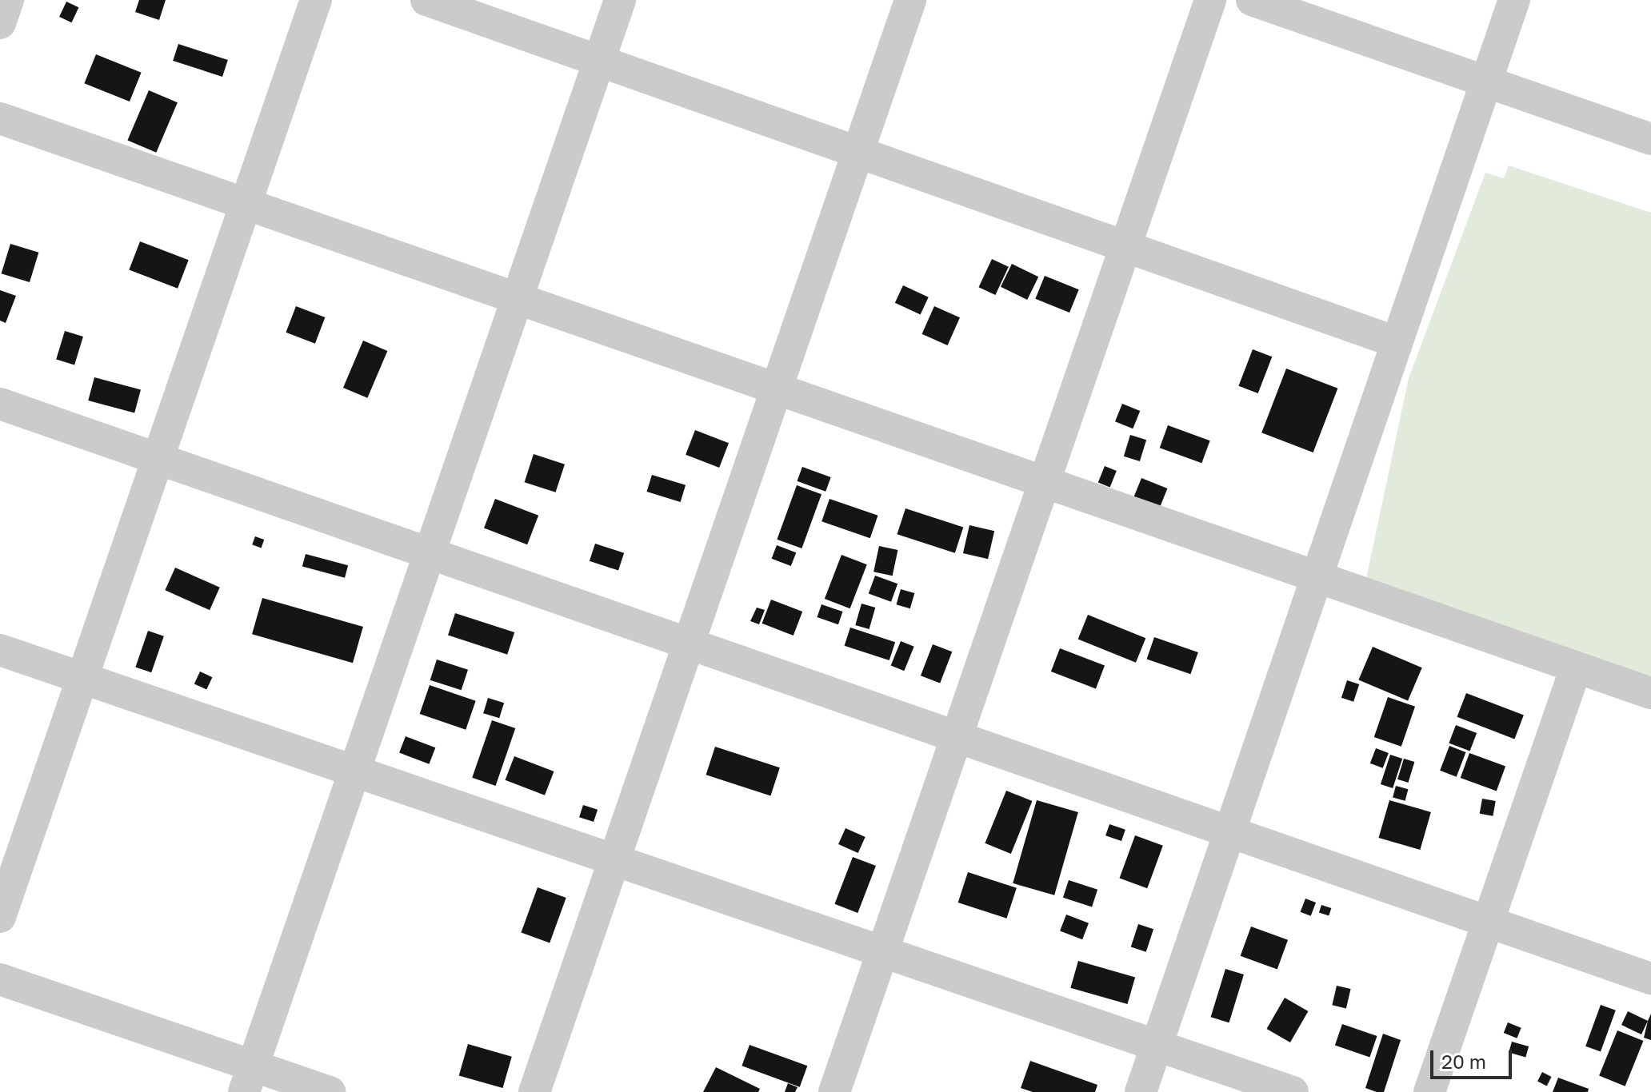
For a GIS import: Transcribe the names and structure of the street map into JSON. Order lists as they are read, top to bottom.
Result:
{
  "scale_bar": "20 m"
}
